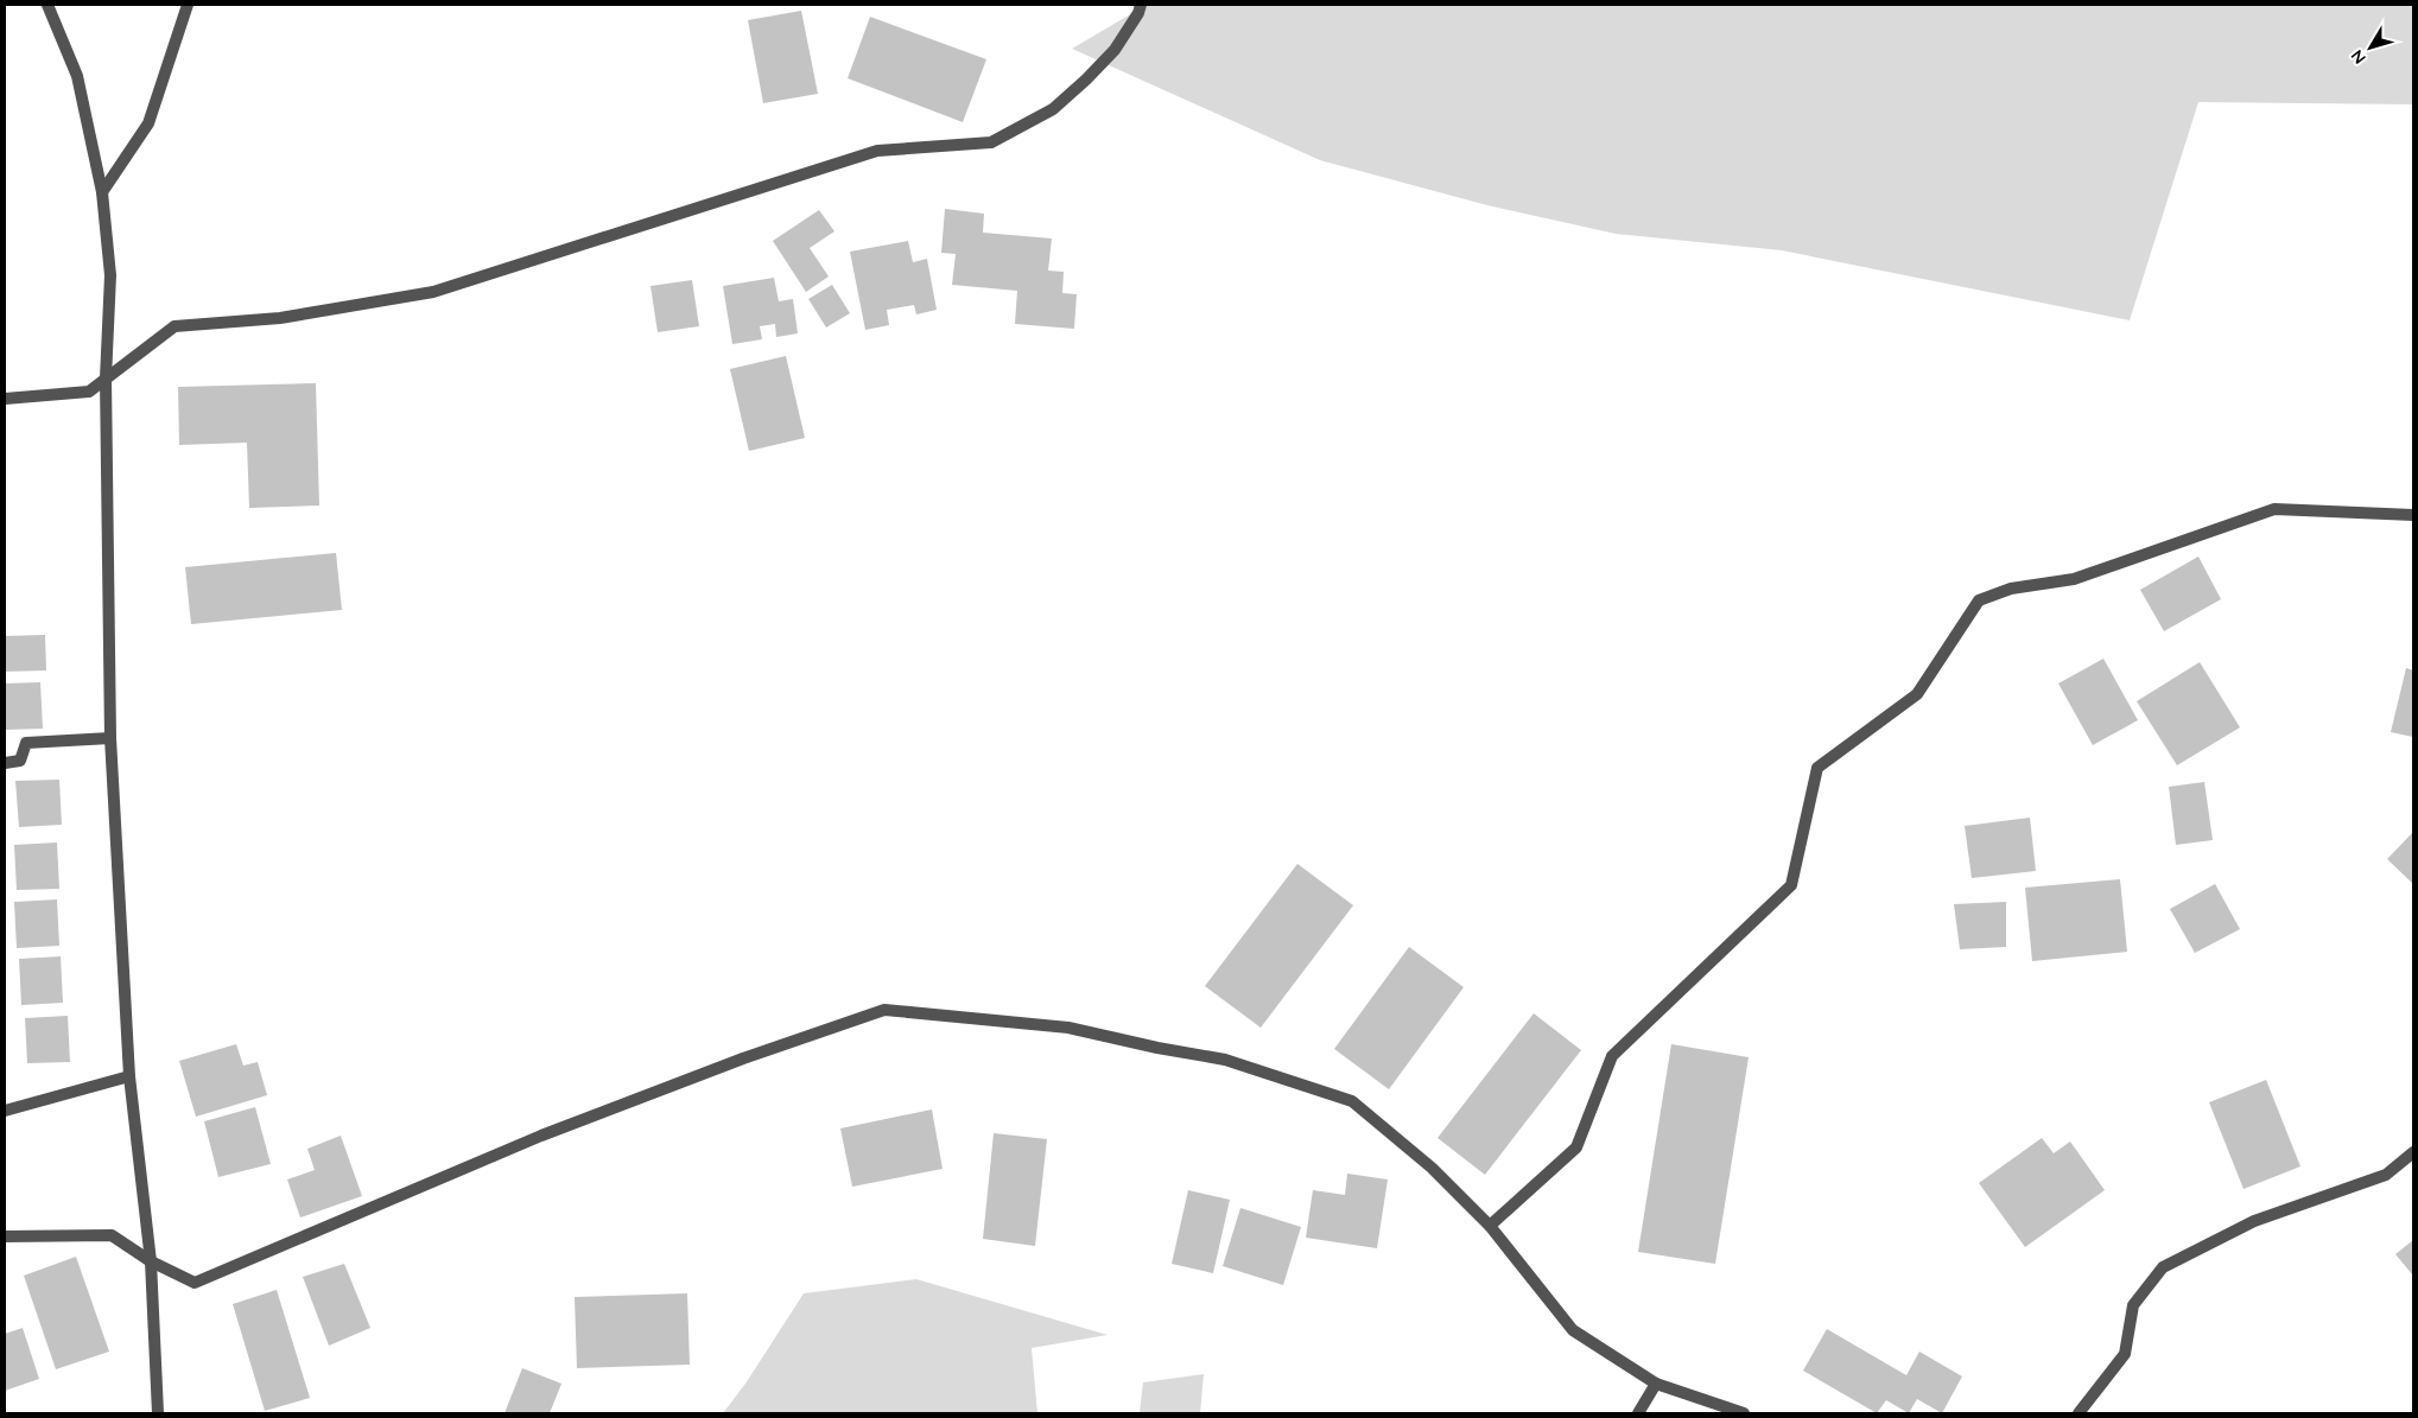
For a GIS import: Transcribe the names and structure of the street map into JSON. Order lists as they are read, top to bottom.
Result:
{
  "north": "bottom left"
}
